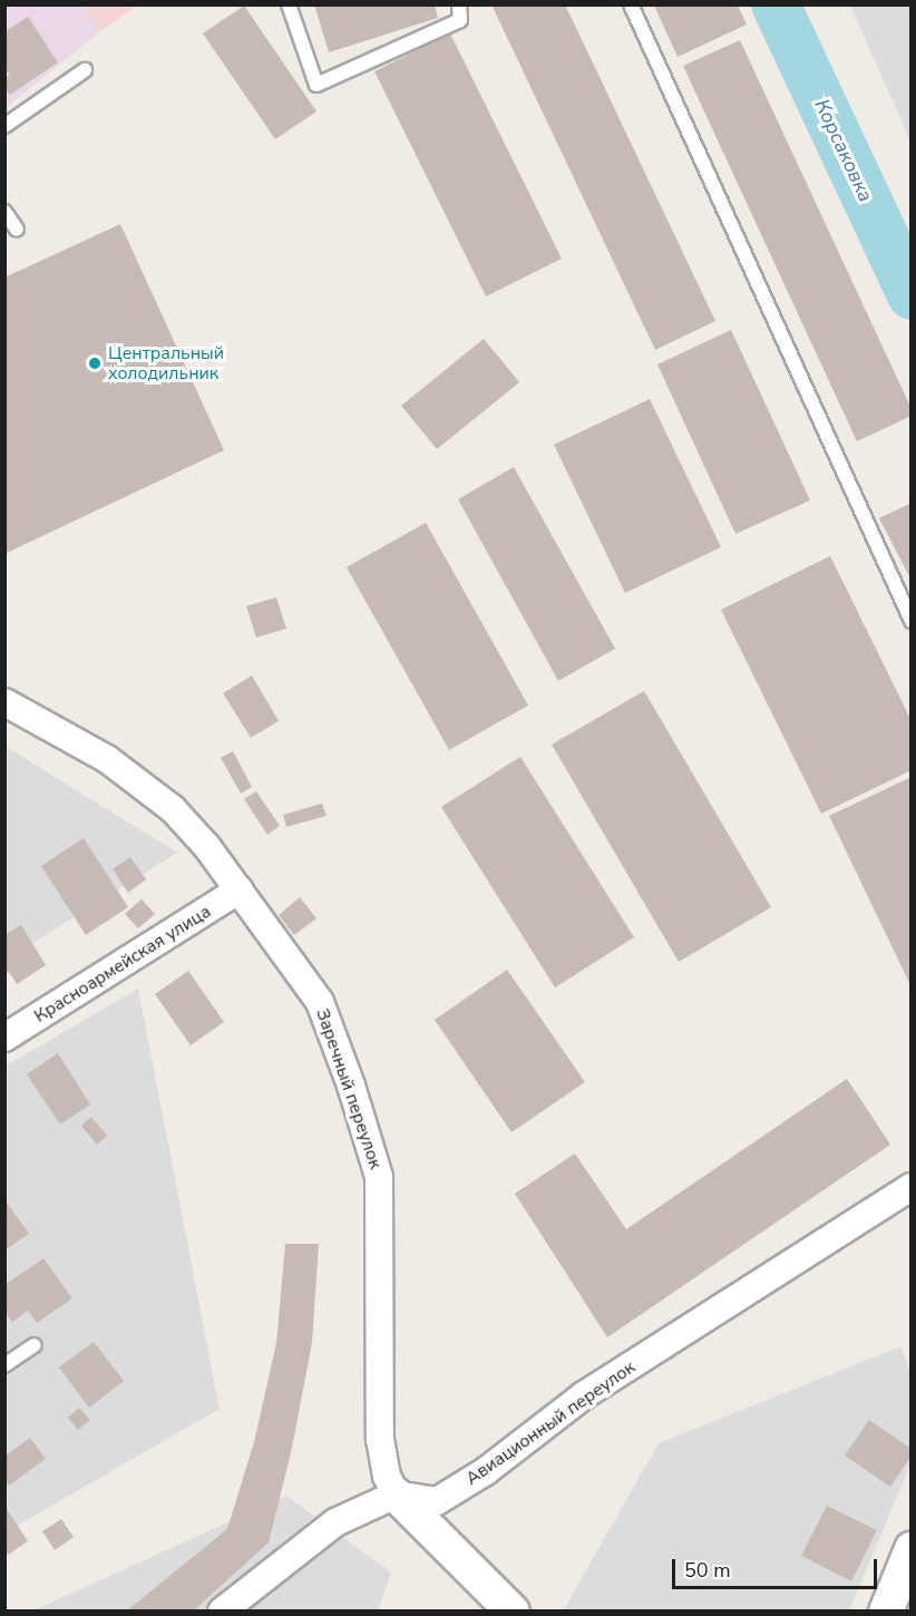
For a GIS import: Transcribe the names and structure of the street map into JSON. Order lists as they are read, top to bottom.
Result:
{
  "streets": {
    "street": ["Красноармейская улица", "Заречный переулок", "Авиационный переулок"]
  },
  "crossings": [
    ["Красноармейская улица", "Заречный переулок"],
    ["Заречный переулок", "Авиационный переулок"]
  ],
  "water": ["Корсаковка"],
  "places": ["Центральный холодильник"],
  "scale_bar": "50 m"
}
